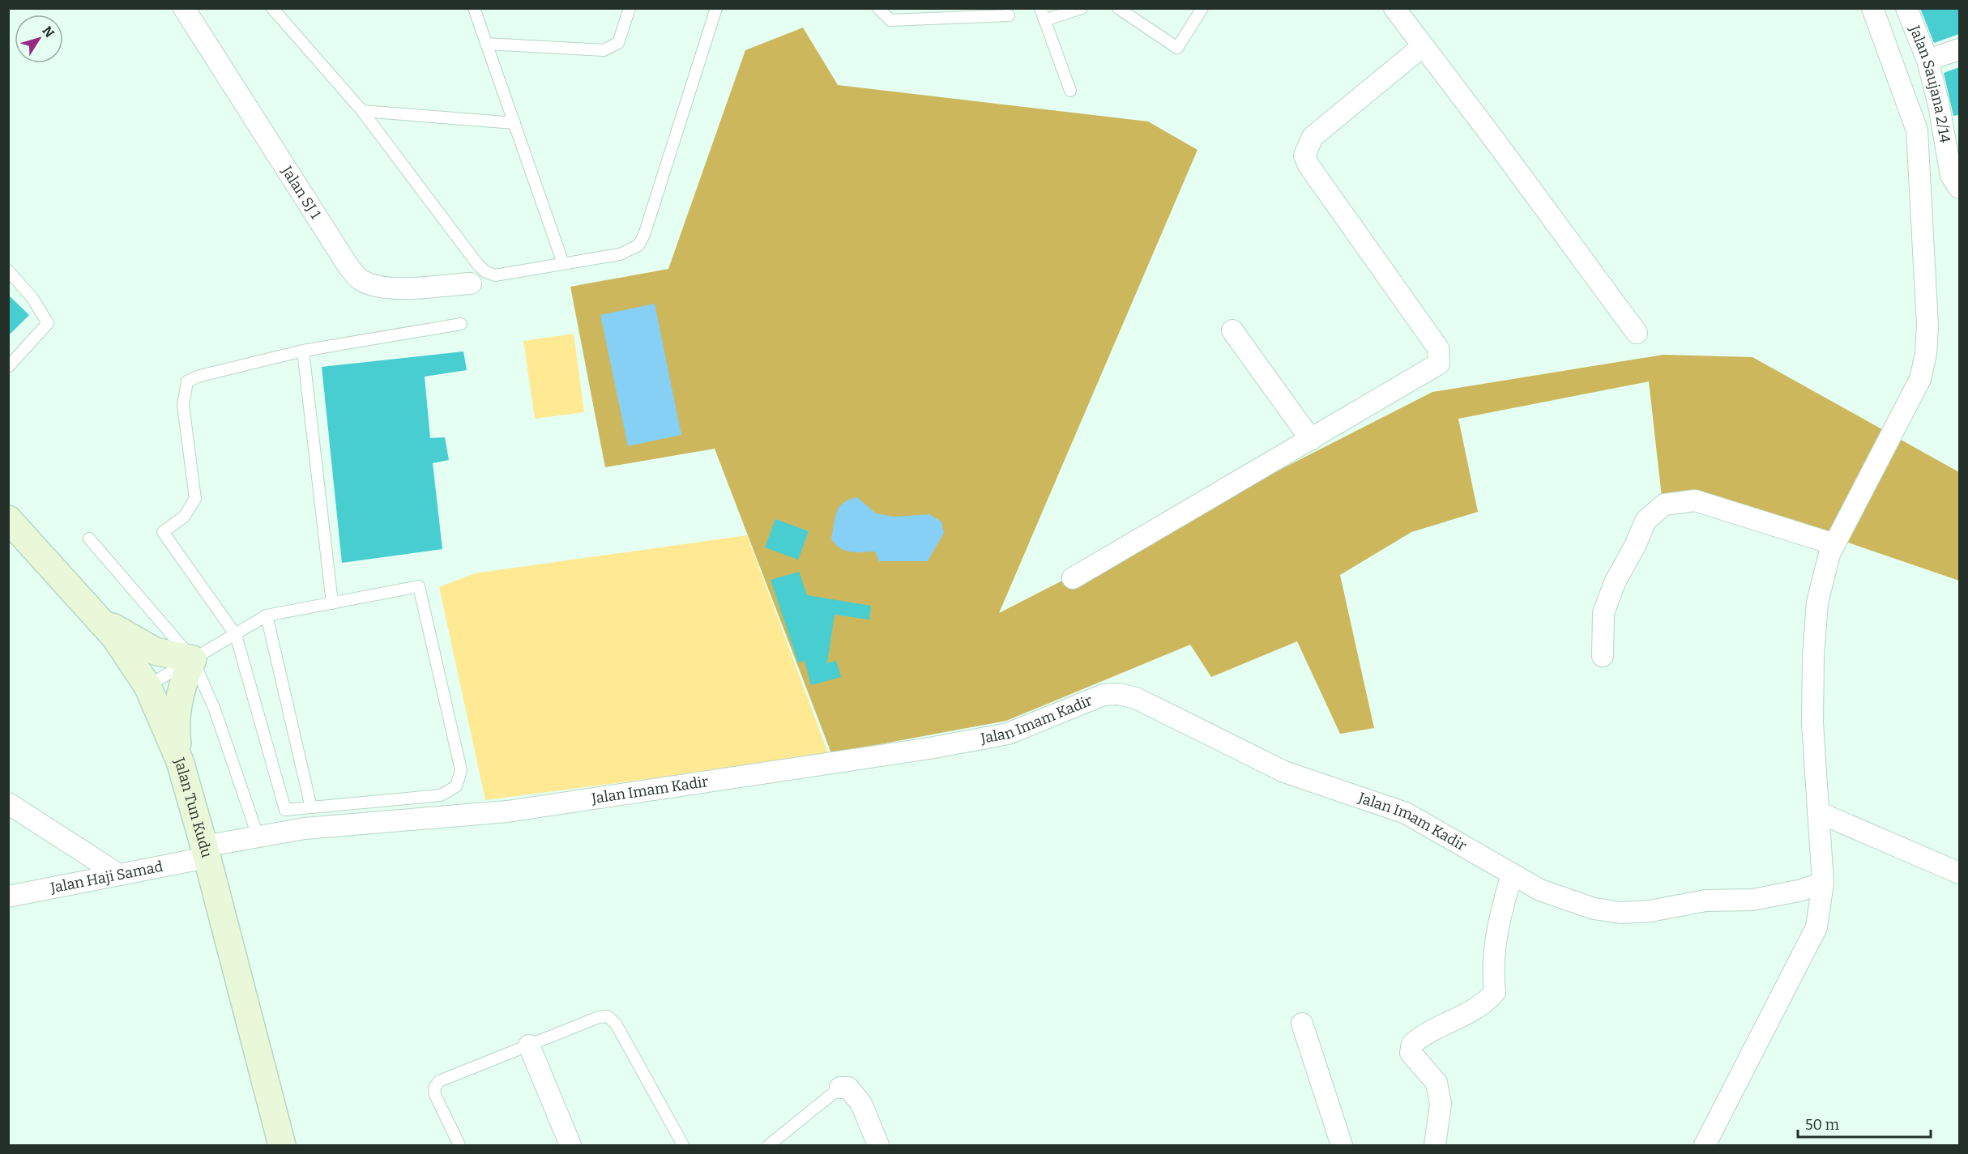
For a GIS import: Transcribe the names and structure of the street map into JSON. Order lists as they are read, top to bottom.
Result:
{
  "streets": {
    "main road": ["Jalan Tun Kudu"],
    "street": [
      "Jalan Saujana 2/14",
      "Jalan SJ 1",
      "Jalan Imam Kadir",
      "Jalan Haji Samad"
    ]
  },
  "crossings": [
    ["Jalan Imam Kadir", "Jalan Tun Kudu"],
    ["Jalan Imam Kadir", "Jalan Haji Samad"],
    ["Jalan Tun Kudu", "Jalan Haji Samad"]
  ],
  "scale_bar": "50 m",
  "north": "top right"
}
